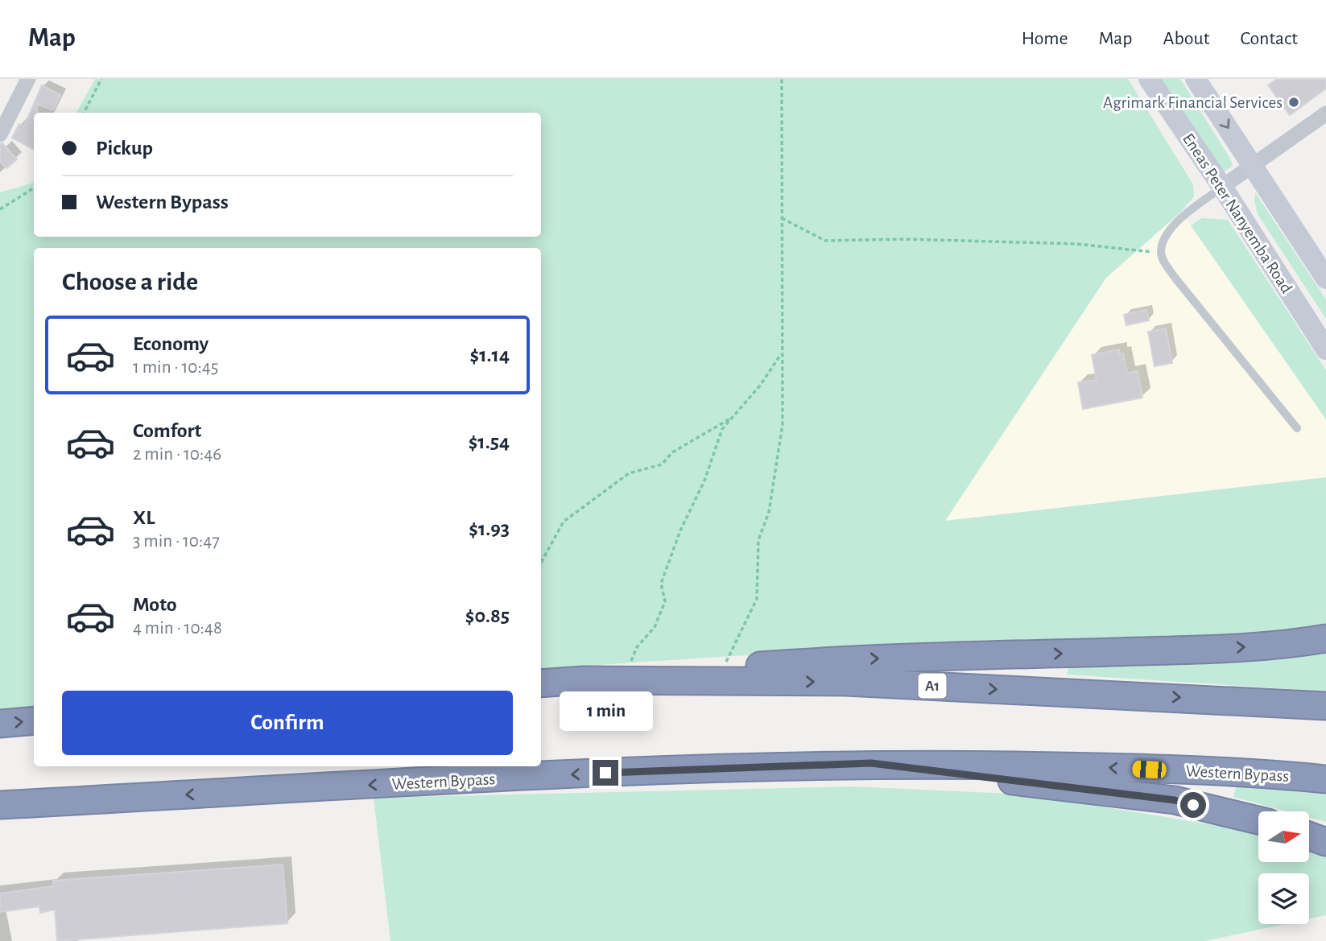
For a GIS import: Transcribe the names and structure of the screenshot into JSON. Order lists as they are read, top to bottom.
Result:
{
  "streets": {
    "highway": ["A1", "Western Bypass"],
    "main road": ["Eneas Peter Nanyemba Road"]
  },
  "places": ["Agrimark Financial Services"],
  "north": "right",
  "page": {
    "header": "Map",
    "nav": [
      "Home",
      "Map",
      "About",
      "Contact"
    ],
    "banner": ["Pickup", "Western Bypass"],
    "heading": "Choose a ride",
    "list": [
      {
        "name": "Economy",
        "note": "1 min · 10:45",
        "value": "$1.14"
      },
      {
        "name": "Comfort",
        "note": "2 min · 10:46",
        "value": "$1.54"
      },
      {
        "name": "XL",
        "note": "3 min · 10:47",
        "value": "$1.93"
      },
      {
        "name": "Moto",
        "note": "4 min · 10:48",
        "value": "$0.85"
      }
    ],
    "buttons": "Confirm",
    "bubble": "1 min"
  }
}
